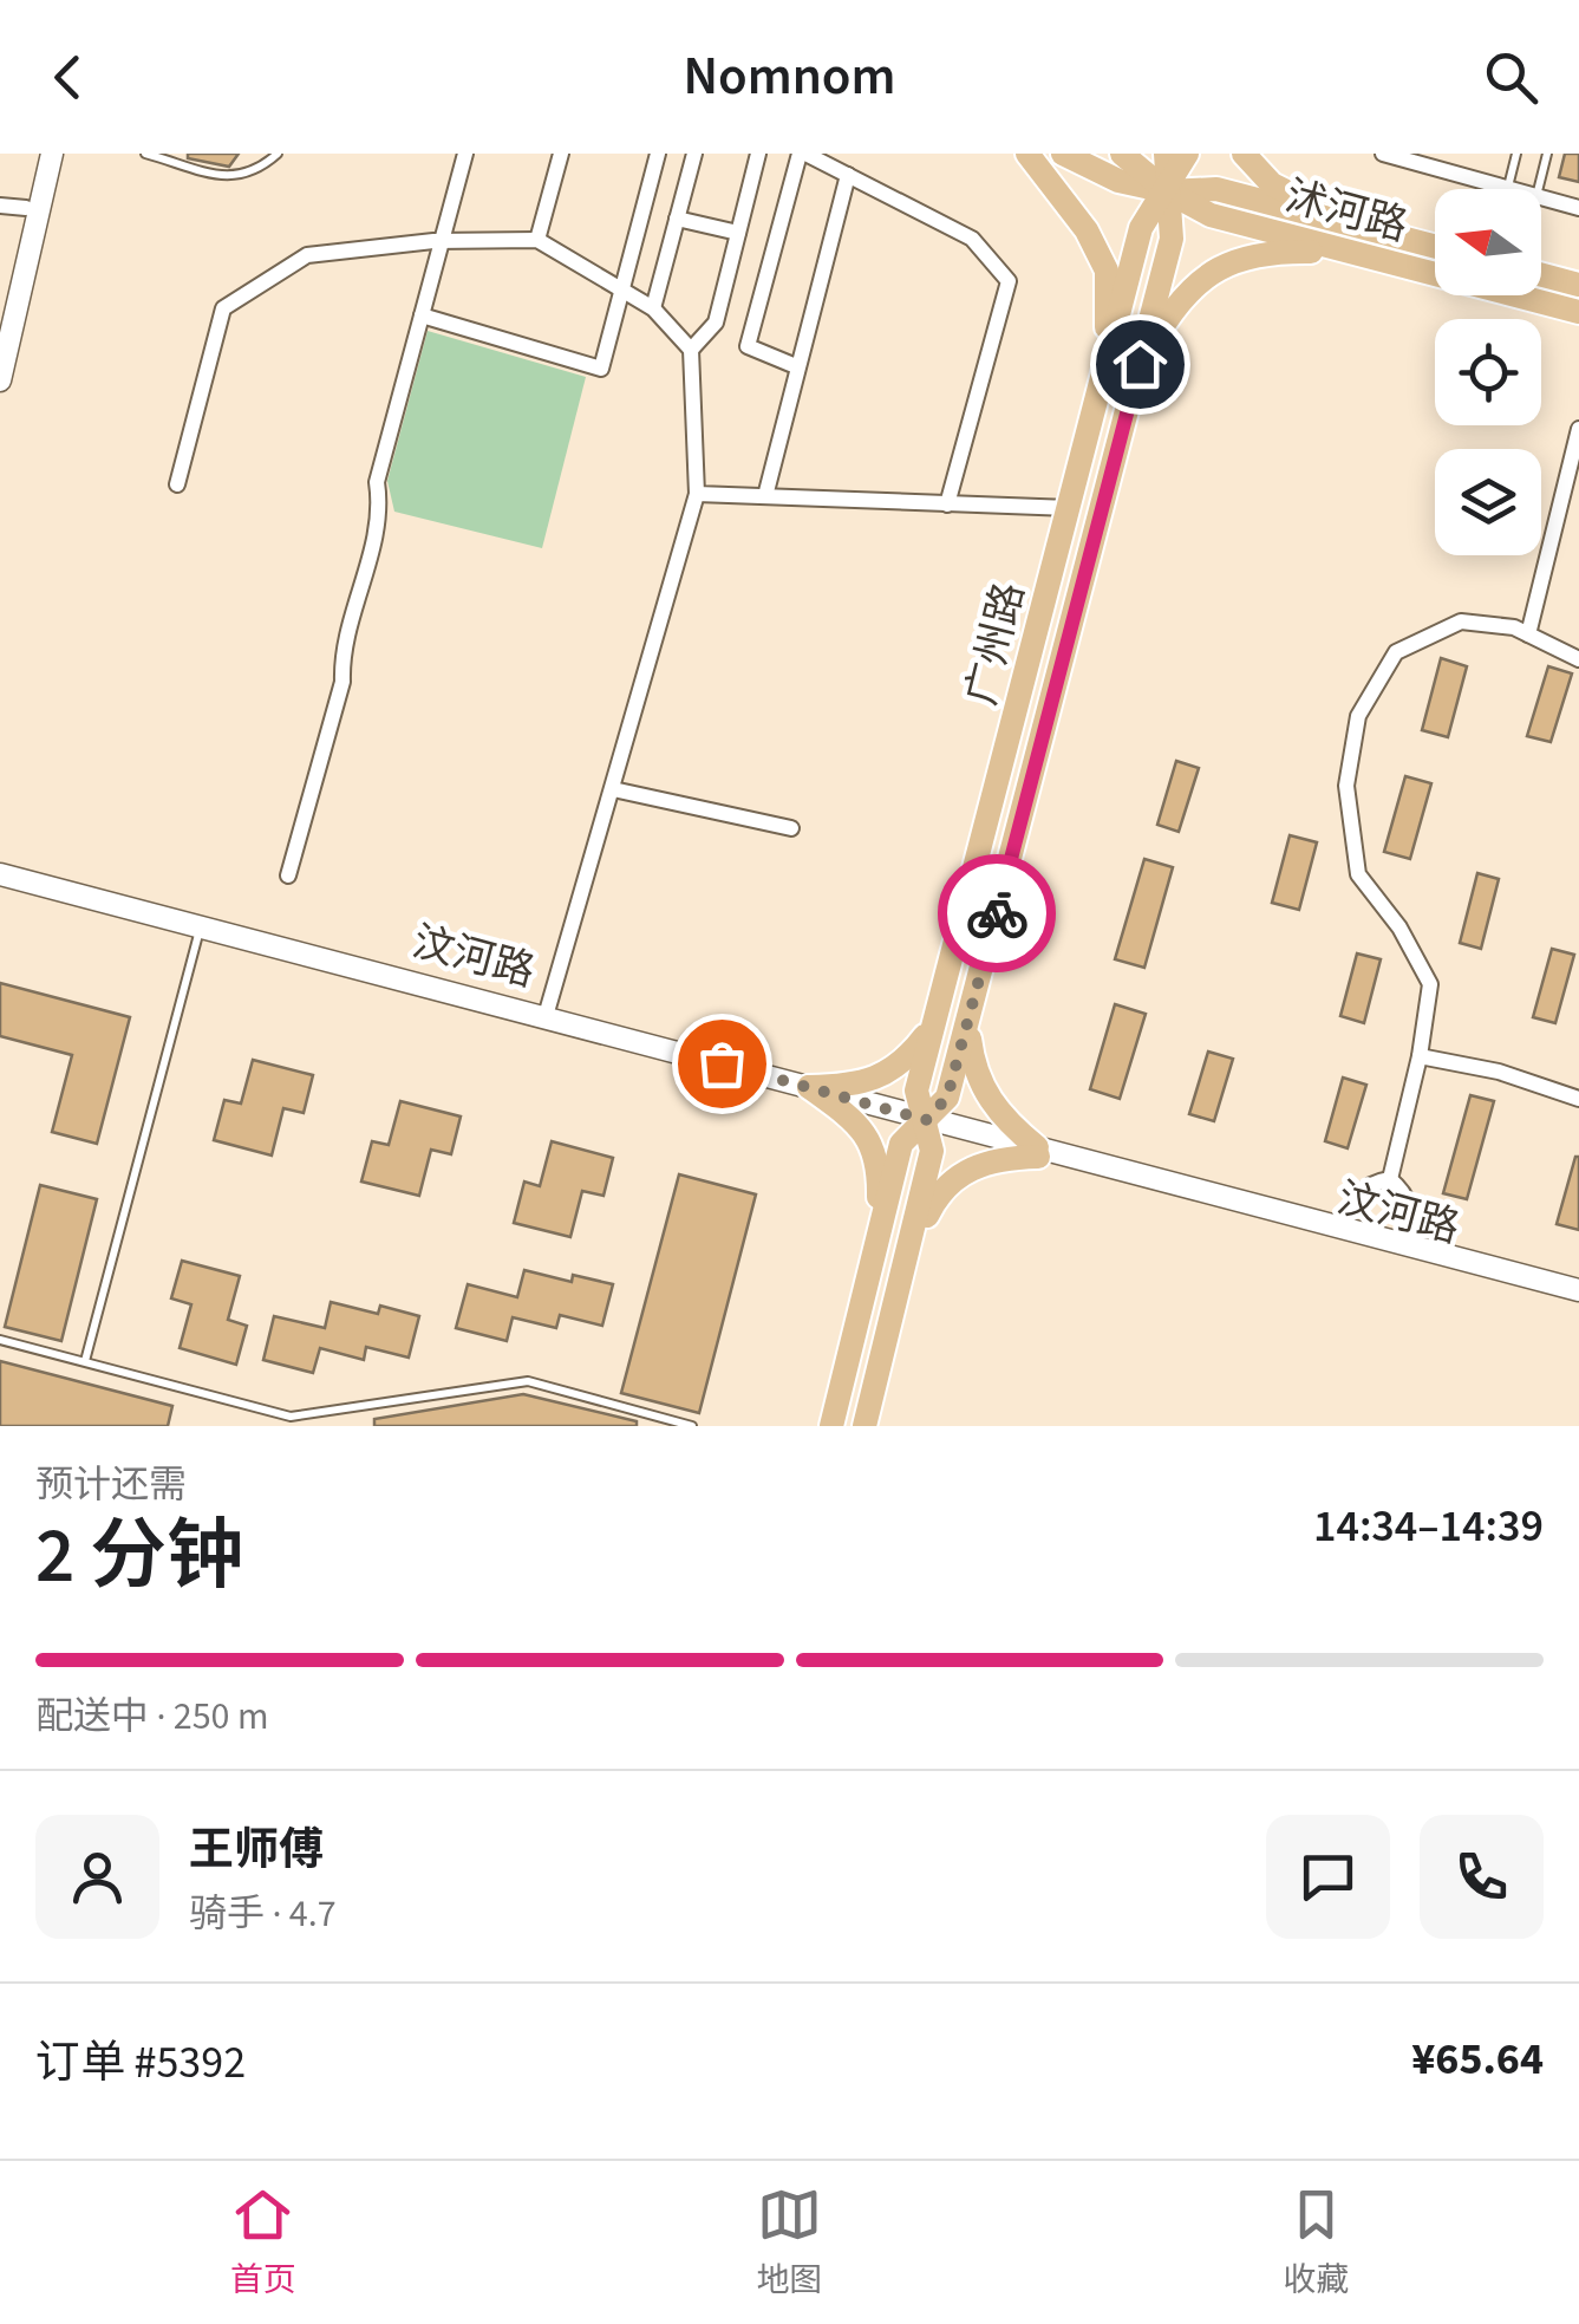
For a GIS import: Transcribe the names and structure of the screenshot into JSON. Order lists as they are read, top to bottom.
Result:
{
  "streets": {
    "main road": ["沭河路", "广州路"],
    "street": ["汶河路"]
  },
  "crossings": [
    ["沭河路", "广州路"],
    ["广州路", "汶河路"]
  ],
  "north": "left",
  "page": {
    "header": "Nomnom",
    "heading": ["2 分钟", "预计还需", "14:34–14:39"],
    "panel": [
      "王师傅",
      "骑手 · 4.7",
      "订单 #5392",
      "¥65.64"
    ],
    "bar": "配送中 · 250 m",
    "tabs": ["首页", "地图", "收藏"]
  }
}
